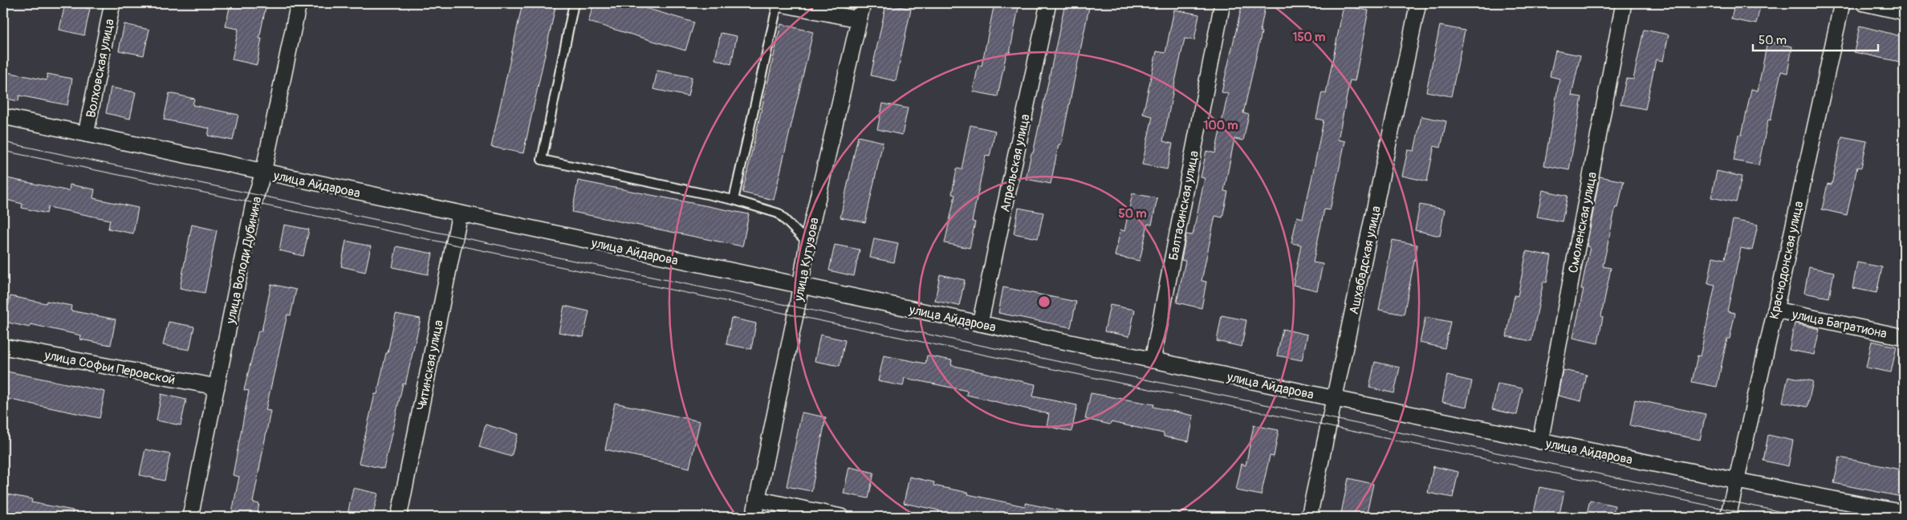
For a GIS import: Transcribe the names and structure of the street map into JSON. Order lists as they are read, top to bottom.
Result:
{
  "streets": {
    "street": [
      "Волховская улица",
      "Апрельская улица",
      "улица Айдарова",
      "Балтасинская улица",
      "Смоленская улица",
      "улица Кутузова",
      "улица Володи Дубинина",
      "Ашхабадская улица",
      "Краснодонская улица",
      "улица Багратиона",
      "Читинская улица",
      "улица Софьи Перовской"
    ]
  },
  "crossings": [
    ["Волховская улица", "улица Айдарова"],
    ["Апрельская улица", "улица Айдарова"],
    ["улица Айдарова", "Балтасинская улица"],
    ["улица Айдарова", "Смоленская улица"],
    ["улица Айдарова", "улица Кутузова"],
    ["улица Айдарова", "улица Володи Дубинина"],
    ["улица Айдарова", "Ашхабадская улица"],
    ["улица Айдарова", "Краснодонская улица"],
    ["улица Айдарова", "Читинская улица"],
    ["улица Володи Дубинина", "улица Софьи Перовской"],
    ["Краснодонская улица", "улица Багратиона"]
  ],
  "scale_bar": "50 m",
  "rings": ["150 m", "100 m", "50 m"]
}
